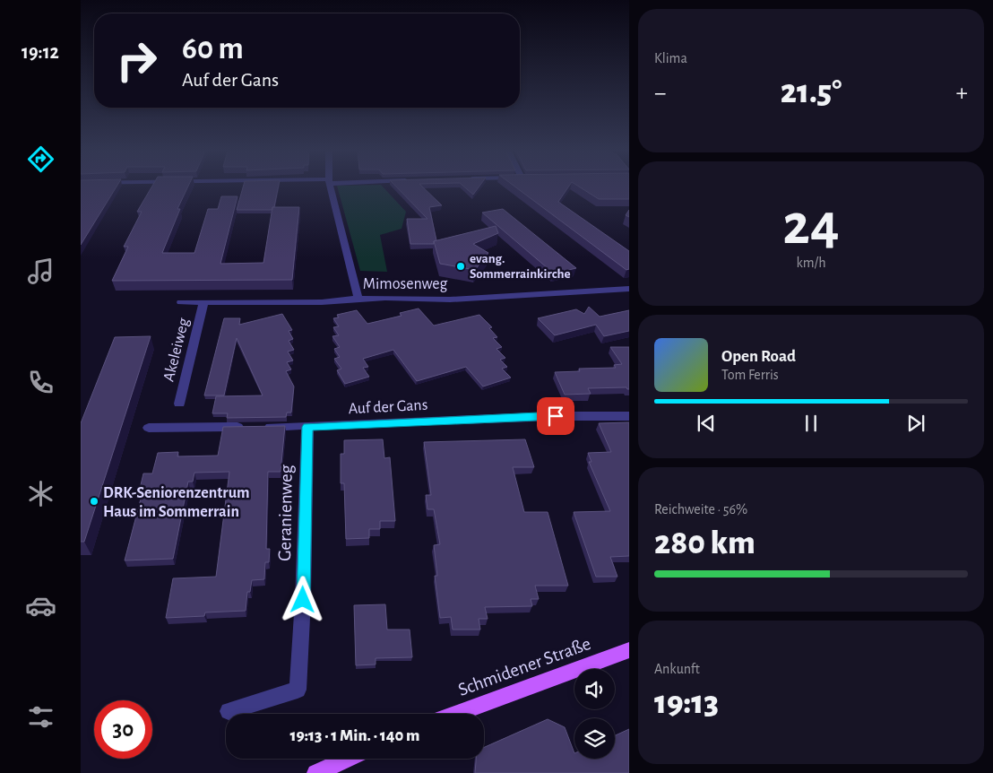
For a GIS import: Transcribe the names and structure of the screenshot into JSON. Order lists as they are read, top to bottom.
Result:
{
  "streets": {
    "main road": ["Schmidener Straße"],
    "street": [
      "Mimosenweg",
      "Akeleiweg",
      "Auf der Gans",
      "Geranienweg"
    ]
  },
  "crossings": [
    ["Mimosenweg", "Akeleiweg"],
    ["Auf der Gans", "Geranienweg"]
  ],
  "places": ["evang. Sommerrainkirche", "DRK-Seniorenzentrum Haus im Sommerrain"],
  "page": {
    "tabs": "19:12",
    "tile": [
      "Klima",
      ["24", "km/h"],
      ["Reichweite · 56%", "280 km"],
      ["Ankunft", "19:13"]
    ],
    "turn": ["60 m", "Auf der Gans"],
    "heat": ["−", "21.5°", "+"],
    "song": ["Open Road", "Tom Ferris"],
    "limit": "30",
    "trip": "19:13 · 1 Min. · 140 m"
  }
}
